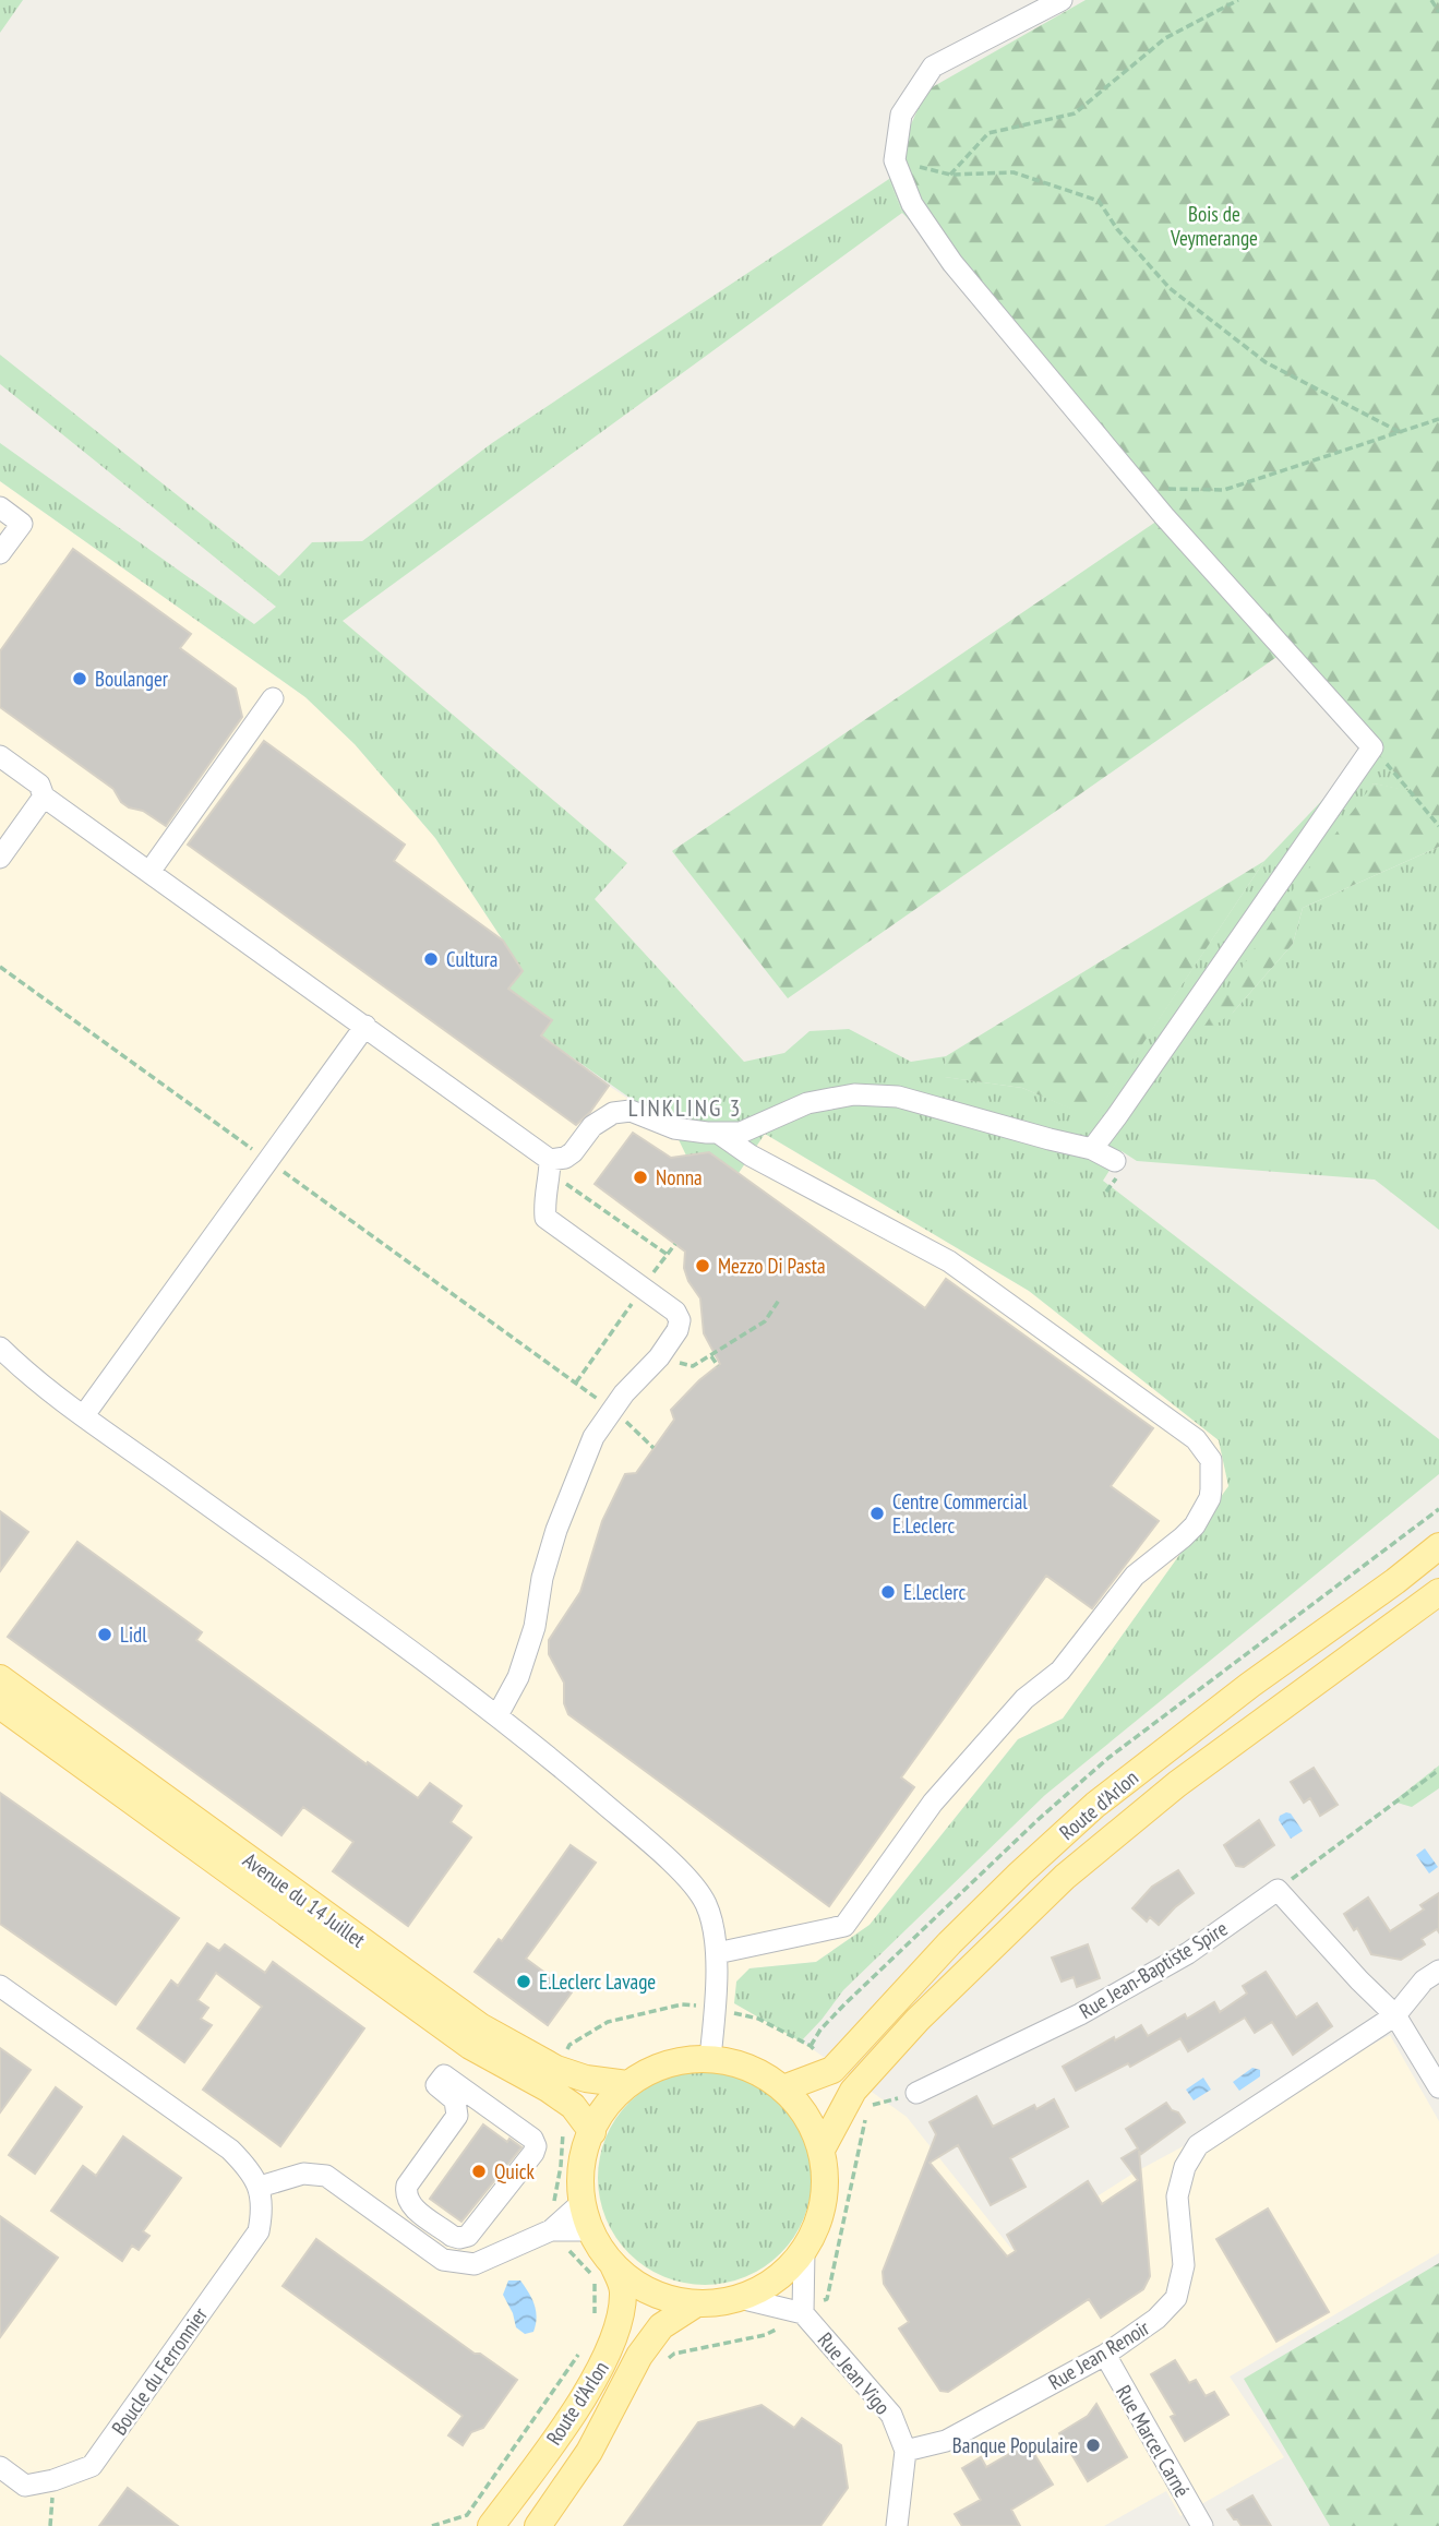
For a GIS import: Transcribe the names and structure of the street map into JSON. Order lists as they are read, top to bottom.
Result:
{
  "streets": {
    "main road": ["Route d'Arlon", "Avenue du 14 Juillet"],
    "street": [
      "Rue Jean-Baptiste Spire",
      "Rue Jean Renoir",
      "Boucle du Ferronnier",
      "Rue Jean Vigo",
      "Rue Marcel Carné"
    ]
  },
  "crossings": [
    ["Route d'Arlon", "Avenue du 14 Juillet"],
    ["Route d'Arlon", "Rue Jean Vigo"],
    ["Avenue du 14 Juillet", "Rue Jean Vigo"],
    ["Rue Jean Renoir", "Rue Jean Vigo"],
    ["Rue Jean Renoir", "Rue Marcel Carné"]
  ],
  "districts": ["LINKLING 3"],
  "parks": ["Bois de Veymerange"],
  "places": [
    "Boulanger",
    "Cultura",
    "Nonna",
    "Mezzo Di Pasta",
    "Centre Commercial E.Leclerc",
    "E.Leclerc",
    "Lidl",
    "E.Leclerc Lavage",
    "Quick",
    "Banque Populaire"
  ]
}
